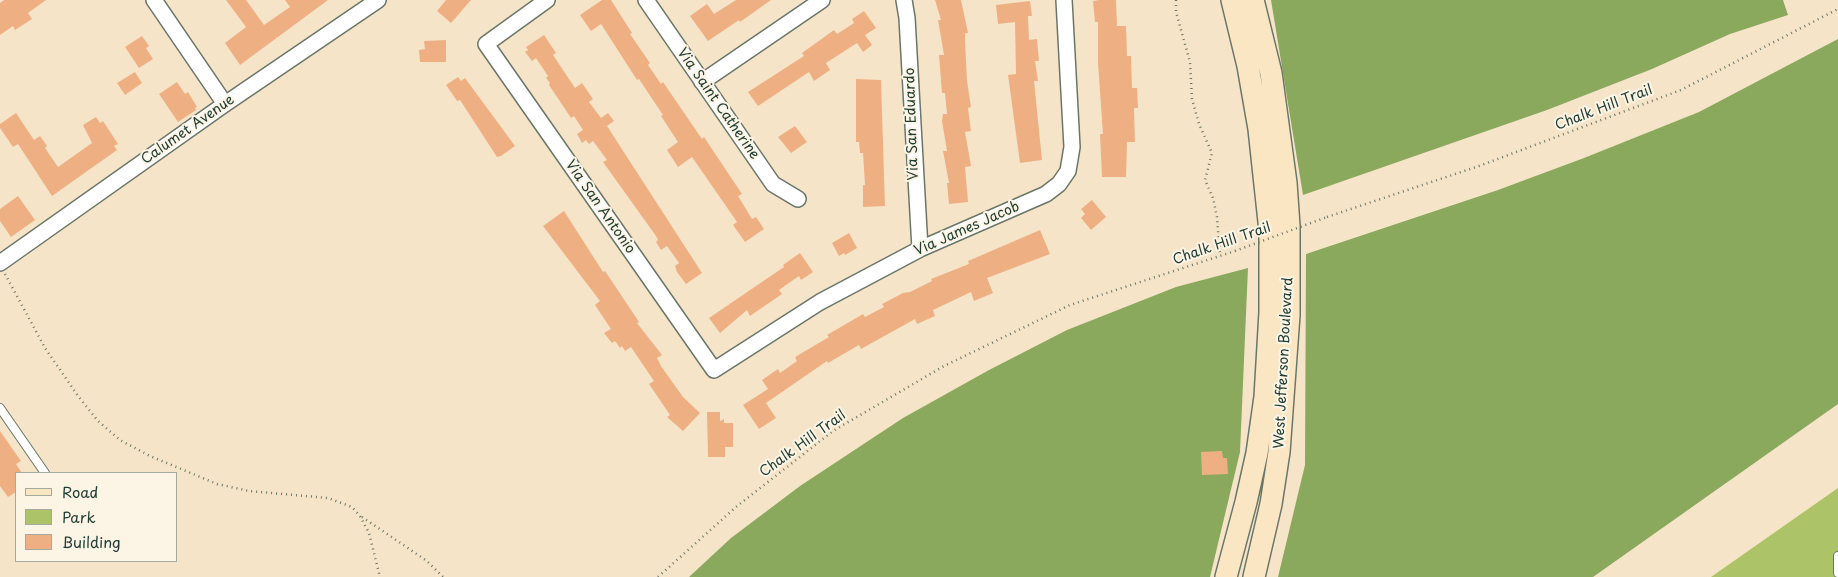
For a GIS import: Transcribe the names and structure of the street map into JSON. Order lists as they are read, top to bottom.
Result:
{
  "streets": {
    "main road": ["West Jefferson Boulevard"],
    "street": [
      "Via Saint Catherine",
      "Via San Eduardo",
      "Calumet Avenue",
      "Via San Antonio",
      "Via James Jacob"
    ],
    "path": ["Chalk Hill Trail"]
  },
  "crossings": [
    ["Via San Eduardo", "Via James Jacob"],
    ["Via San Antonio", "Via James Jacob"]
  ],
  "legend": ["Road", "Park", "Building"]
}
